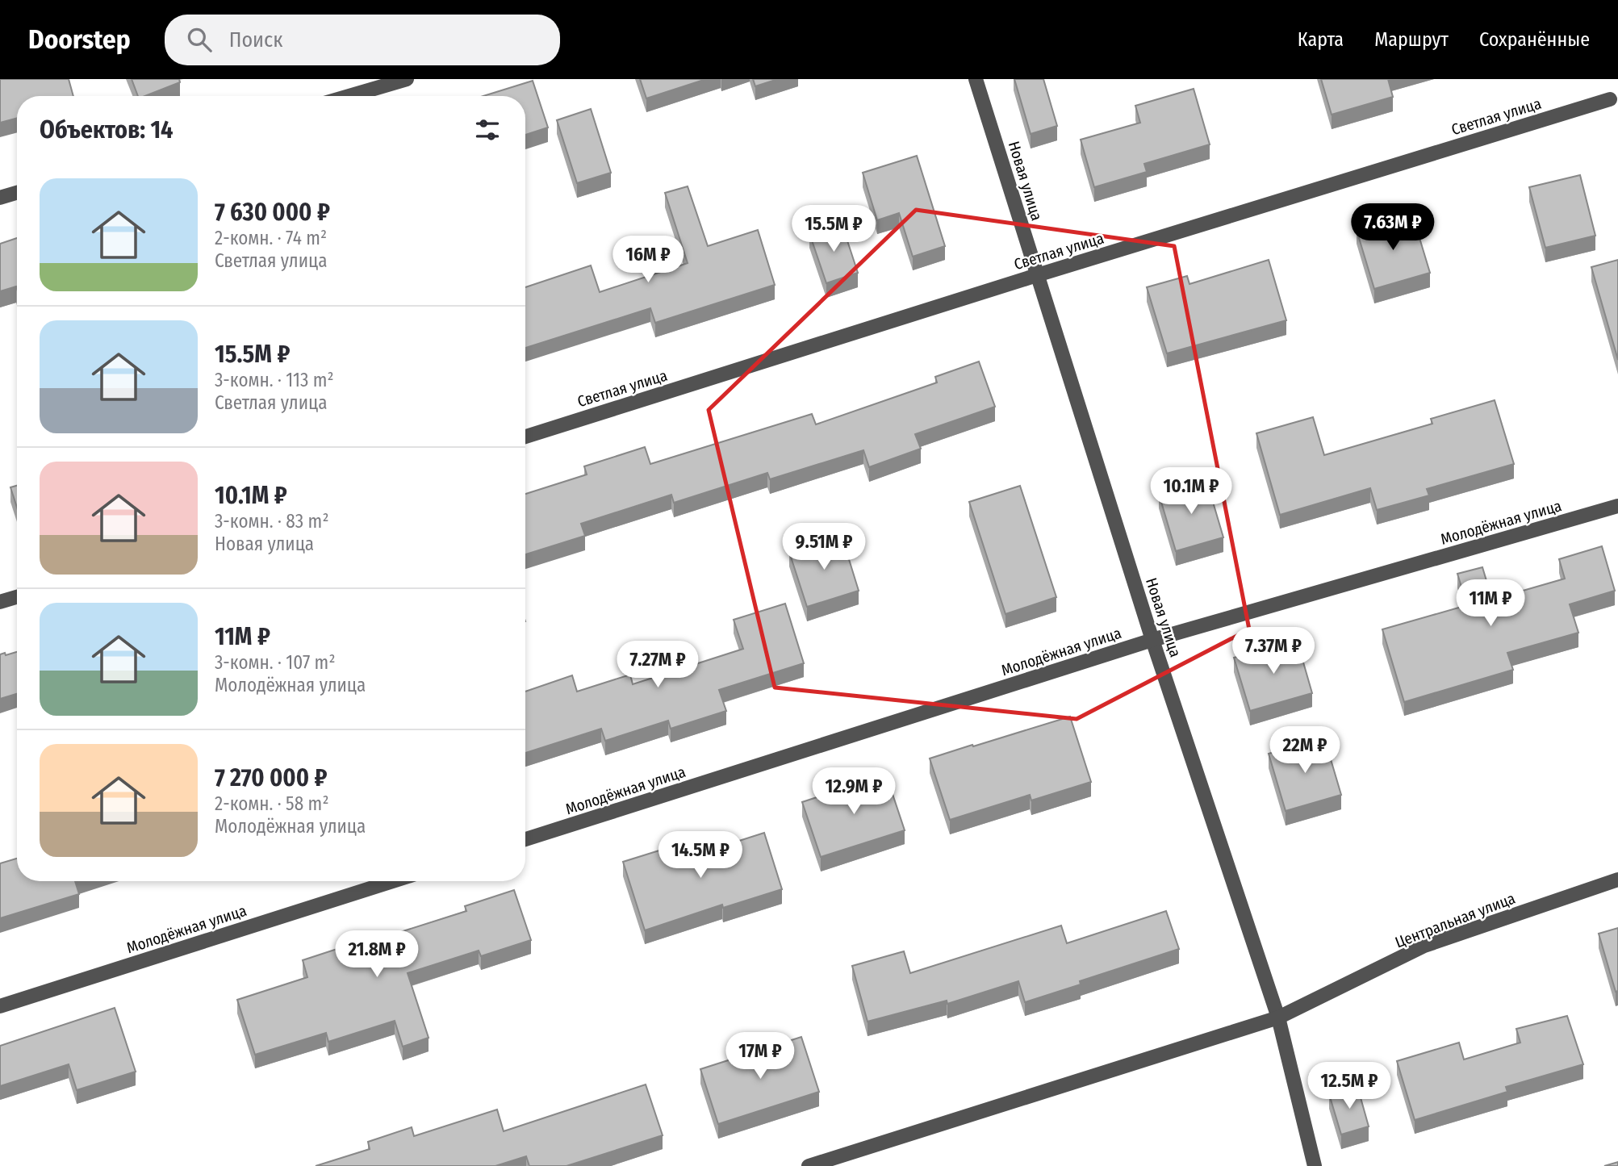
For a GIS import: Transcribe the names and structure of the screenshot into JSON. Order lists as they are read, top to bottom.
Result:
{
  "streets": {
    "street": [
      "Светлая улица",
      "Новая улица",
      "Молодёжная улица",
      "Центральная улица"
    ]
  },
  "crossings": [
    ["Светлая улица", "Новая улица"],
    ["Новая улица", "Молодёжная улица"],
    ["Новая улица", "Центральная улица"]
  ],
  "page": {
    "header": "Doorstep",
    "search": "Поиск",
    "nav": ["Карта", "Маршрут", "Сохранённые"],
    "heading": "Объектов: 14",
    "list": [
      {
        "name": "7 630 000 ₽",
        "note": "2-комн. · 74 m² · Светлая улица"
      },
      {
        "name": "15.5M ₽",
        "note": "3-комн. · 113 m² · Светлая улица"
      },
      {
        "name": "10.1M ₽",
        "note": "3-комн. · 83 m² · Новая улица"
      },
      {
        "name": "11M ₽",
        "note": "3-комн. · 107 m² · Молодёжная улица"
      },
      {
        "name": "7 270 000 ₽",
        "note": "2-комн. · 58 m² · Молодёжная улица"
      }
    ],
    "price": [
      "7.63M ₽",
      "15.5M ₽",
      "16M ₽",
      "10.1M ₽",
      "9.51M ₽",
      "11M ₽",
      "7.37M ₽",
      "7.27M ₽",
      "22M ₽",
      "12.9M ₽",
      "14.5M ₽",
      "21.8M ₽",
      "17M ₽",
      "12.5M ₽"
    ]
  }
}
